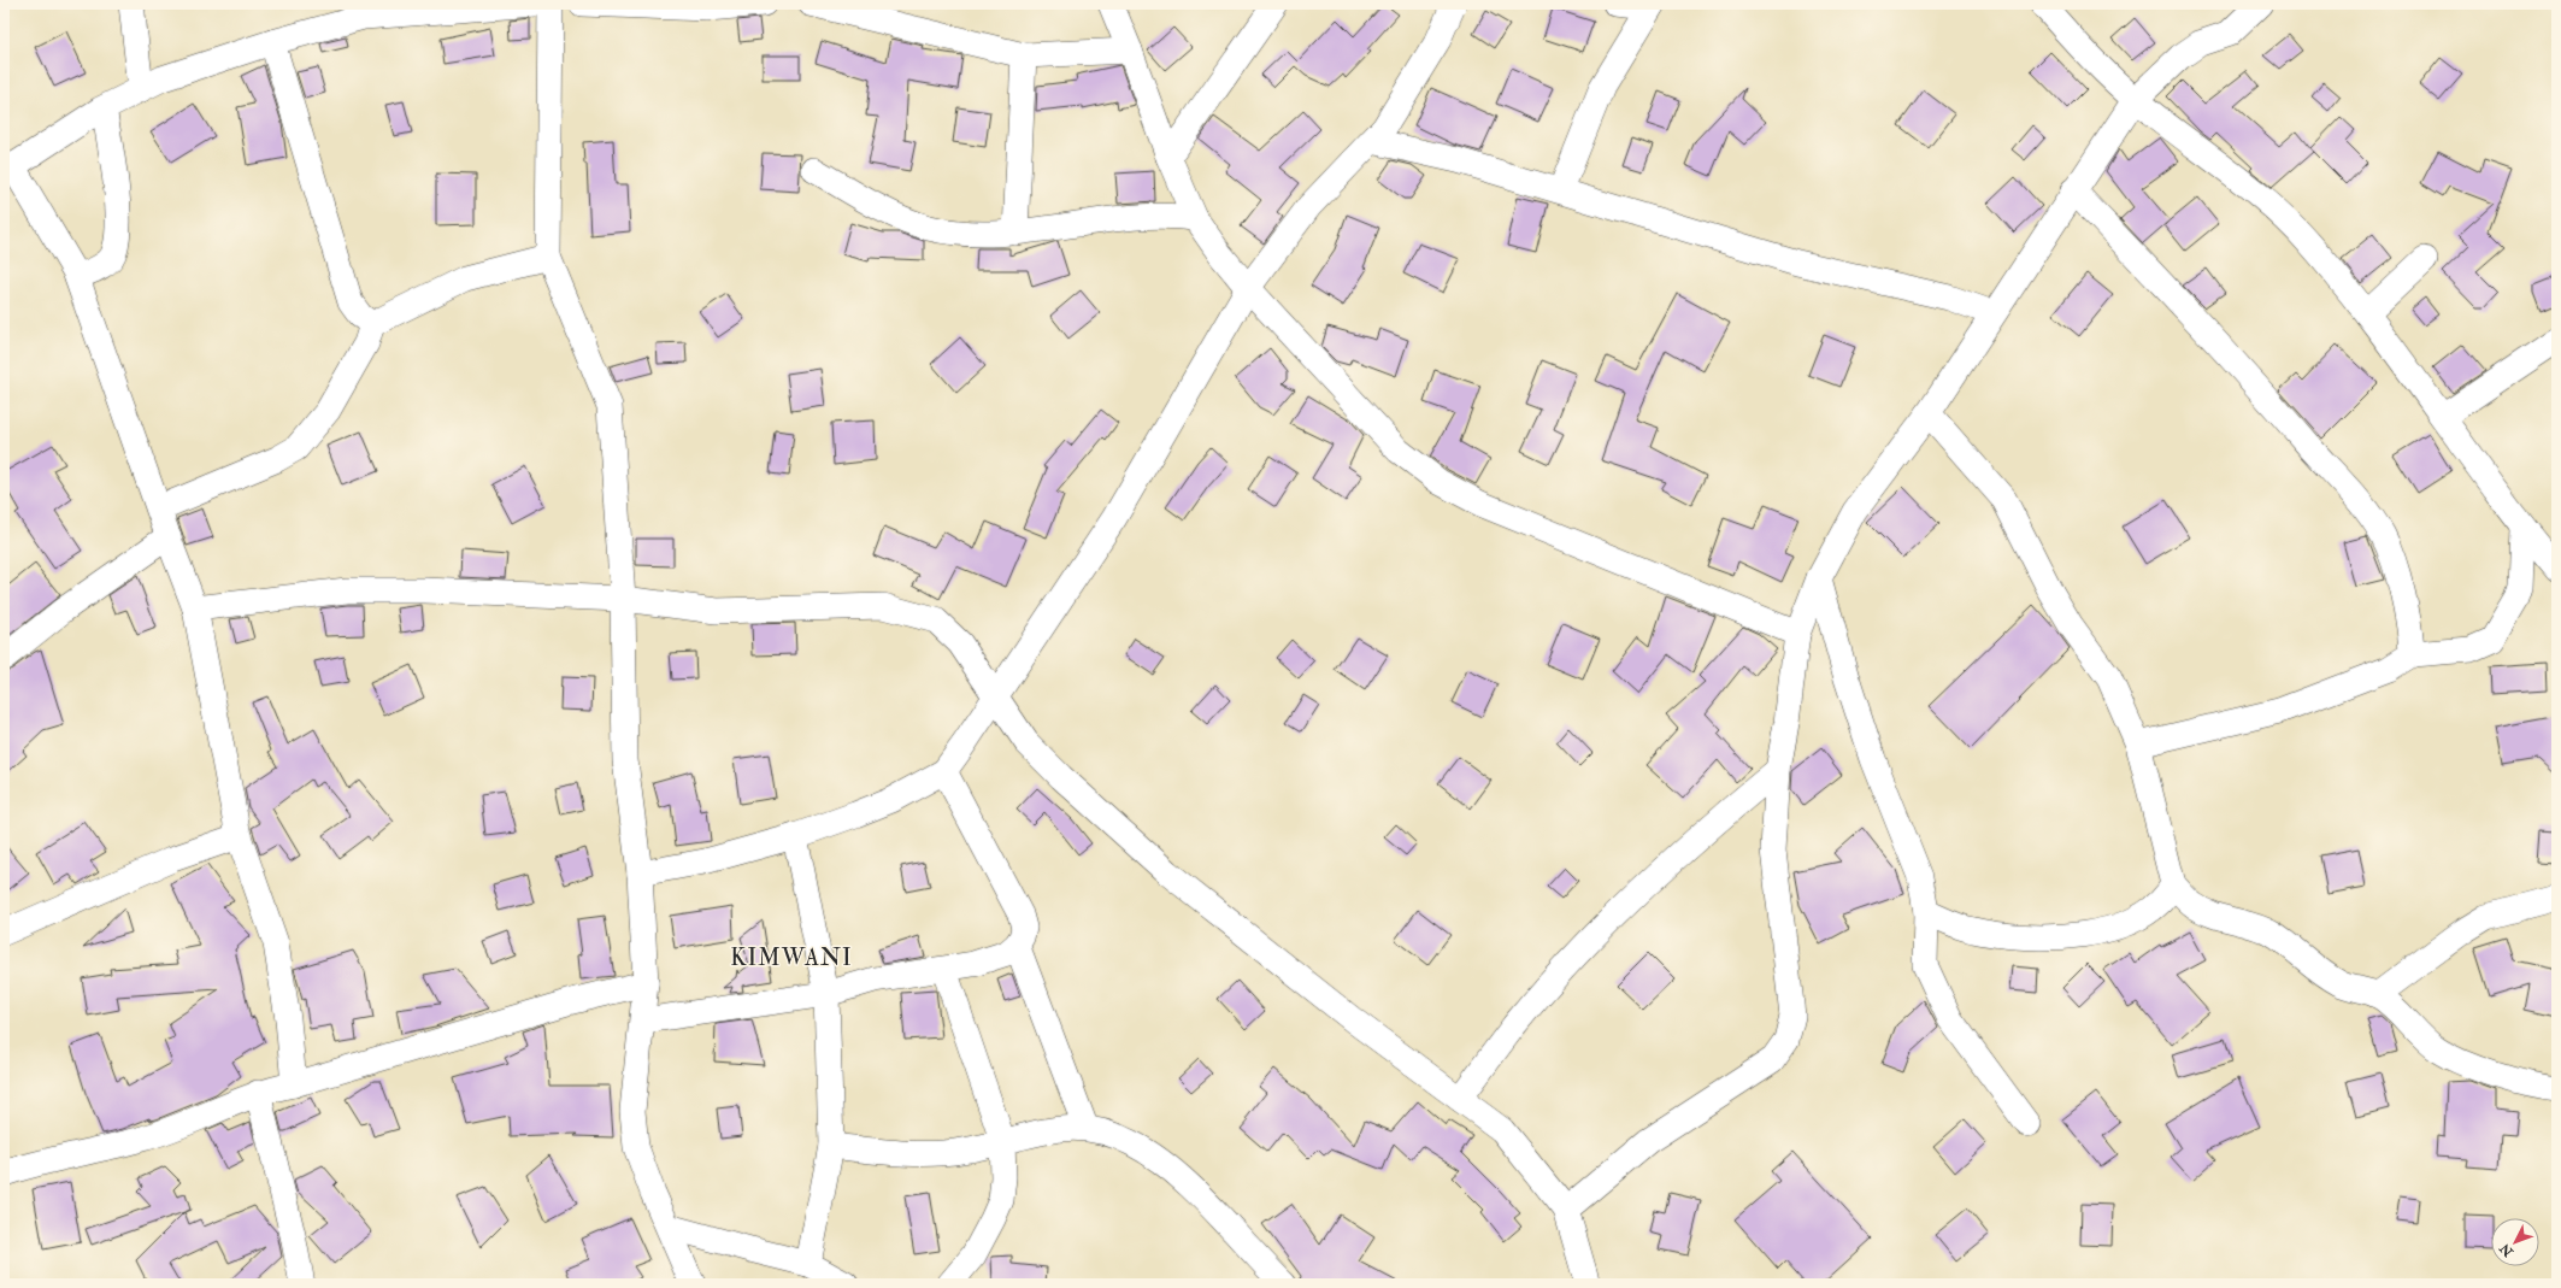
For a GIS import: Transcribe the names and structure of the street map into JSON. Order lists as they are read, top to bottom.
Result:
{
  "districts": ["KIMWANI"],
  "north": "bottom left"
}
